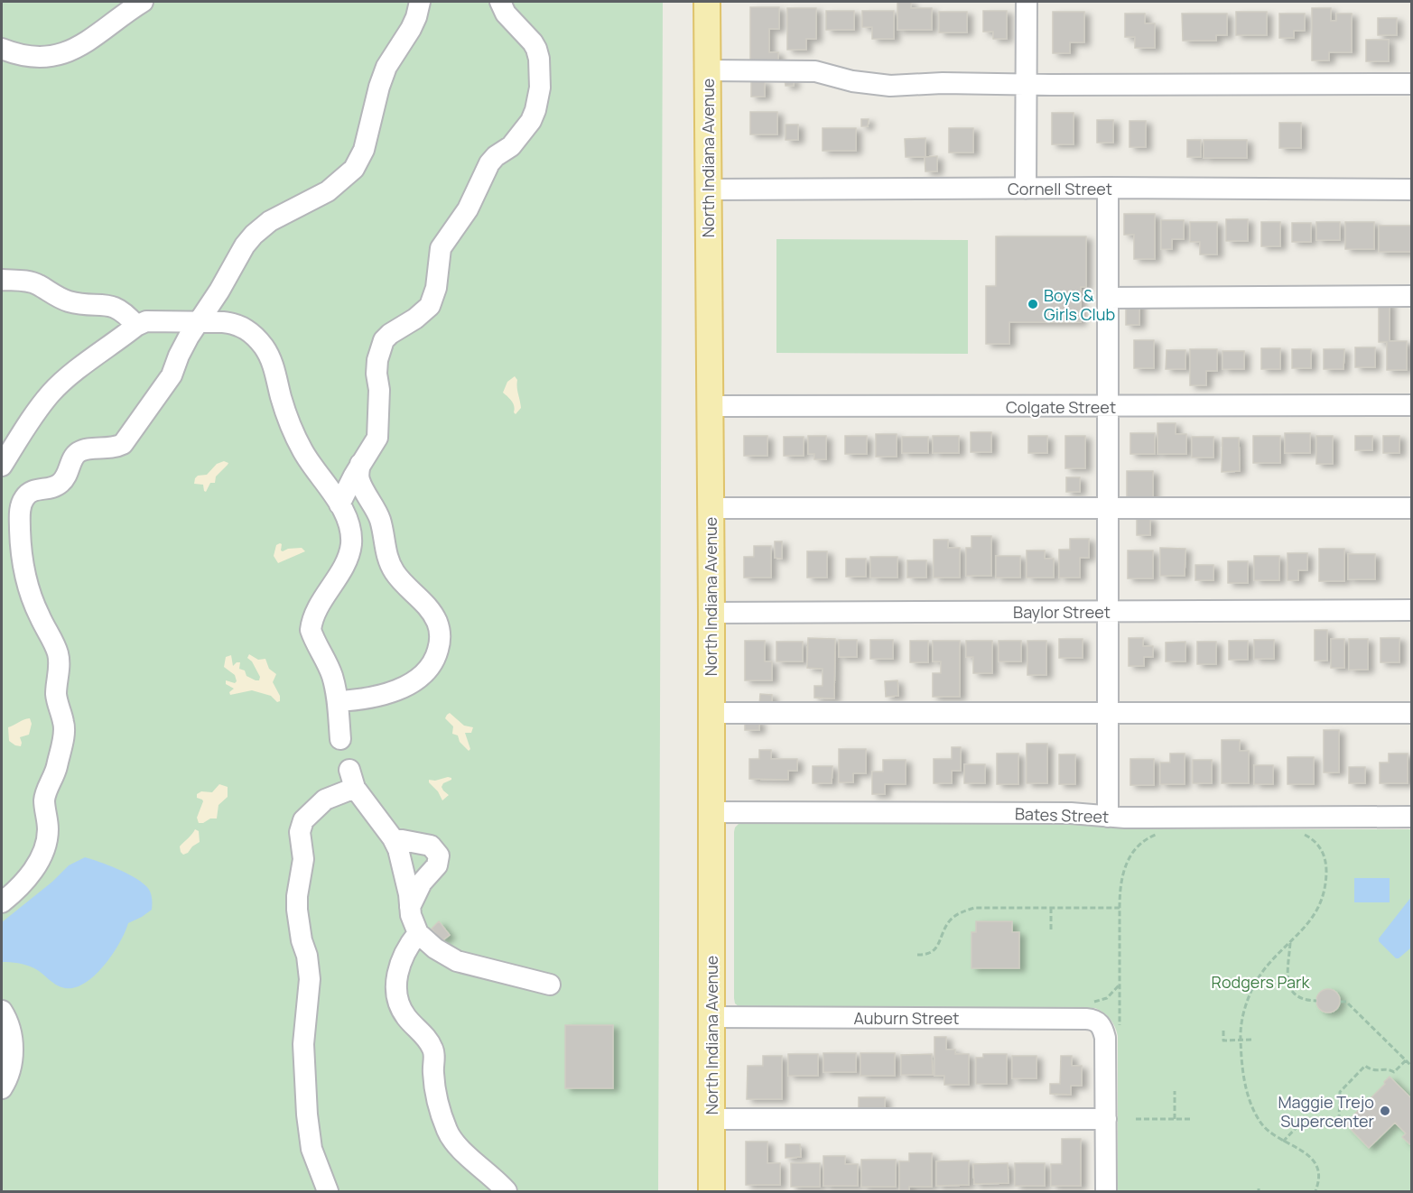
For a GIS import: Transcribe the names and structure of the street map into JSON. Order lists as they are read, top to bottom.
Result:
{
  "streets": {
    "main road": ["North Indiana Avenue"],
    "street": [
      "Cornell Street",
      "Colgate Street",
      "Baylor Street",
      "Bates Street",
      "Auburn Street"
    ]
  },
  "crossings": [
    ["North Indiana Avenue", "Cornell Street"],
    ["North Indiana Avenue", "Colgate Street"],
    ["North Indiana Avenue", "Baylor Street"],
    ["North Indiana Avenue", "Bates Street"],
    ["North Indiana Avenue", "Auburn Street"]
  ],
  "parks": ["Rodgers Park"],
  "places": ["Boys & Girls Club", "Maggie Trejo Supercenter"]
}
